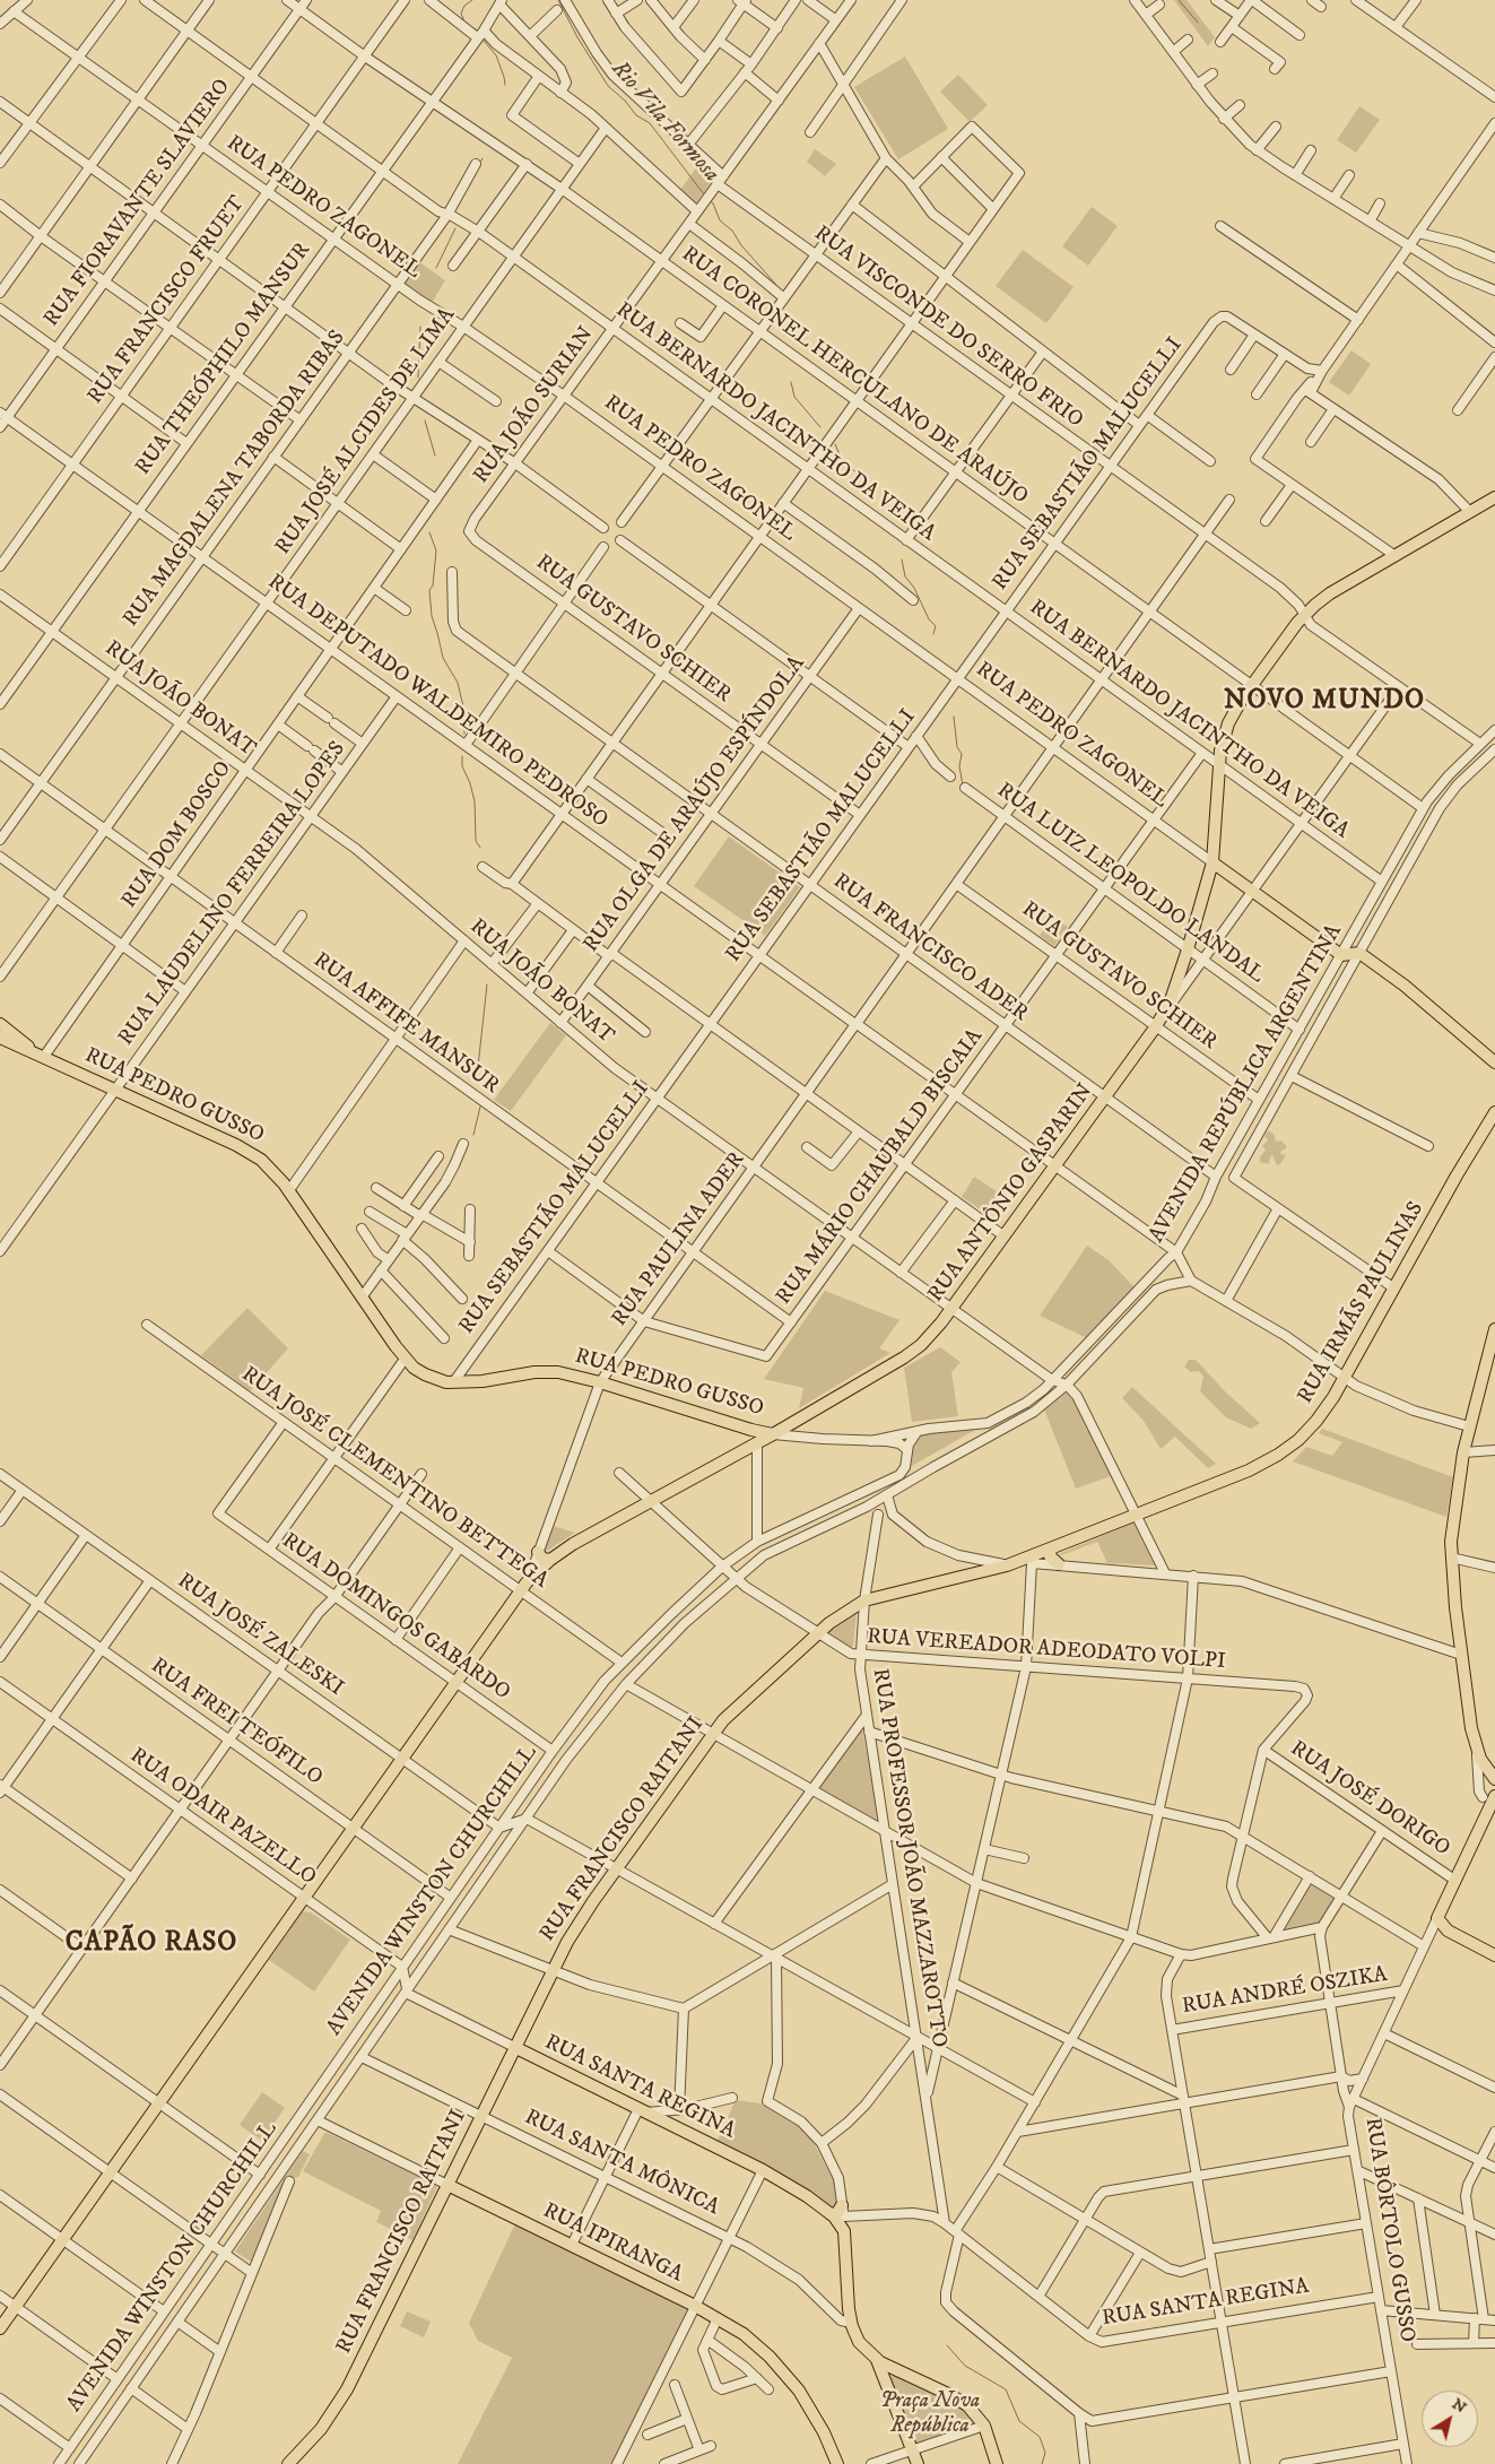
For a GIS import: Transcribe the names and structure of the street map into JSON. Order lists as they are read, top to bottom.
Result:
{
  "streets": {
    "main road": [
      "RUA PEDRO ZAGONEL",
      "RUA PEDRO GUSSO",
      "RUA ANTÔNIO GASPARIN",
      "RUA IRMÃS PAULINAS",
      "RUA FRANCISCO RAITANI",
      "RUA SANTA REGINA",
      "RUA BÔRTOLO GUSSO",
      "RUA IPIRANGA"
    ],
    "street": [
      "RUA FIORAVANTE SLAVIERO",
      "RUA FRANCISCO FRUET",
      "RUA VISCONDE DO SERRO FRIO",
      "RUA THEÓPHILO MANSUR",
      "RUA CORONEL HERCULANO DE ARAÚJO",
      "RUA JOÃO SURIAN",
      "RUA BERNARDO JACINTHO DA VEIGA",
      "RUA JOSÉ ALCIDES DE LIMA",
      "RUA SEBASTIÃO MALUCELLI",
      "RUA MAGDALENA TABORDA RIBAS",
      "RUA GUSTAVO SCHIER",
      "RUA JOÃO BONAT",
      "RUA DEPUTADO WALDEMIRO PEDROSO",
      "RUA OLGA DE ARAÚJO ESPÍNDOLA",
      "RUA DOM BOSCO",
      "RUA LUIZ LEOPOLDO LANDAL",
      "RUA LAUDELINO FERREIRA LOPES",
      "RUA FRANCISCO ADER",
      "RUA AFFIFE MANSUR",
      "AVENIDA REPÚBLICA ARGENTINA",
      "RUA MÁRIO CHAUBALD BISCAIA",
      "RUA PAULINA ADER",
      "RUA JOSÉ CLEMENTINO BETTEGA",
      "RUA DOMINGOS GABARDO",
      "RUA JOSÉ ZALESKI",
      "RUA VEREADOR ADEODATO VOLPI",
      "RUA FREI TEÓFILO",
      "RUA JOSÉ DORIGO",
      "RUA ODAIR PAZELLO",
      "RUA PROFESSOR JOÃO MAZZAROTTO",
      "AVENIDA WINSTON CHURCHILL",
      "RUA ANDRÉ OSZIKA",
      "RUA SANTA MÔNICA"
    ]
  },
  "crossings": [
    ["RUA FIORAVANTE SLAVIERO", "RUA PEDRO ZAGONEL"],
    ["RUA FIORAVANTE SLAVIERO", "RUA CORONEL HERCULANO DE ARAÚJO"],
    ["RUA FIORAVANTE SLAVIERO", "RUA BERNARDO JACINTHO DA VEIGA"],
    ["RUA FIORAVANTE SLAVIERO", "RUA DEPUTADO WALDEMIRO PEDROSO"],
    ["RUA PEDRO ZAGONEL", "RUA FRANCISCO FRUET"],
    ["RUA PEDRO ZAGONEL", "RUA THEÓPHILO MANSUR"],
    ["RUA PEDRO ZAGONEL", "RUA JOÃO SURIAN"],
    ["RUA PEDRO ZAGONEL", "RUA JOSÉ ALCIDES DE LIMA"],
    ["RUA PEDRO ZAGONEL", "RUA SEBASTIÃO MALUCELLI"],
    ["RUA PEDRO ZAGONEL", "RUA MAGDALENA TABORDA RIBAS"],
    ["RUA PEDRO ZAGONEL", "RUA OLGA DE ARAÚJO ESPÍNDOLA"],
    ["RUA PEDRO ZAGONEL", "AVENIDA REPÚBLICA ARGENTINA"],
    ["RUA PEDRO ZAGONEL", "RUA MÁRIO CHAUBALD BISCAIA"],
    ["RUA PEDRO ZAGONEL", "RUA ANTÔNIO GASPARIN"],
    ["RUA PEDRO ZAGONEL", "RUA PAULINA ADER"],
    ["RUA FRANCISCO FRUET", "RUA CORONEL HERCULANO DE ARAÚJO"],
    ["RUA FRANCISCO FRUET", "RUA BERNARDO JACINTHO DA VEIGA"],
    ["RUA FRANCISCO FRUET", "RUA DEPUTADO WALDEMIRO PEDROSO"],
    ["RUA VISCONDE DO SERRO FRIO", "RUA JOÃO SURIAN"],
    ["RUA VISCONDE DO SERRO FRIO", "RUA SEBASTIÃO MALUCELLI"],
    ["RUA VISCONDE DO SERRO FRIO", "AVENIDA REPÚBLICA ARGENTINA"],
    ["RUA VISCONDE DO SERRO FRIO", "RUA ANTÔNIO GASPARIN"],
    ["RUA VISCONDE DO SERRO FRIO", "RUA PAULINA ADER"],
    ["RUA THEÓPHILO MANSUR", "RUA CORONEL HERCULANO DE ARAÚJO"],
    ["RUA THEÓPHILO MANSUR", "RUA BERNARDO JACINTHO DA VEIGA"],
    ["RUA THEÓPHILO MANSUR", "RUA JOÃO BONAT"],
    ["RUA THEÓPHILO MANSUR", "RUA DEPUTADO WALDEMIRO PEDROSO"],
    ["RUA CORONEL HERCULANO DE ARAÚJO", "RUA JOÃO SURIAN"],
    ["RUA CORONEL HERCULANO DE ARAÚJO", "RUA JOSÉ ALCIDES DE LIMA"],
    ["RUA CORONEL HERCULANO DE ARAÚJO", "RUA SEBASTIÃO MALUCELLI"],
    ["RUA CORONEL HERCULANO DE ARAÚJO", "AVENIDA REPÚBLICA ARGENTINA"],
    ["RUA CORONEL HERCULANO DE ARAÚJO", "RUA ANTÔNIO GASPARIN"],
    ["RUA CORONEL HERCULANO DE ARAÚJO", "RUA PAULINA ADER"],
    ["RUA JOÃO SURIAN", "RUA BERNARDO JACINTHO DA VEIGA"],
    ["RUA JOÃO SURIAN", "RUA GUSTAVO SCHIER"],
    ["RUA BERNARDO JACINTHO DA VEIGA", "RUA JOSÉ ALCIDES DE LIMA"],
    ["RUA BERNARDO JACINTHO DA VEIGA", "RUA SEBASTIÃO MALUCELLI"],
    ["RUA BERNARDO JACINTHO DA VEIGA", "RUA MAGDALENA TABORDA RIBAS"],
    ["RUA BERNARDO JACINTHO DA VEIGA", "AVENIDA REPÚBLICA ARGENTINA"],
    ["RUA BERNARDO JACINTHO DA VEIGA", "RUA MÁRIO CHAUBALD BISCAIA"],
    ["RUA BERNARDO JACINTHO DA VEIGA", "RUA ANTÔNIO GASPARIN"],
    ["RUA BERNARDO JACINTHO DA VEIGA", "RUA PAULINA ADER"],
    ["RUA JOSÉ ALCIDES DE LIMA", "RUA JOÃO BONAT"],
    ["RUA JOSÉ ALCIDES DE LIMA", "RUA DEPUTADO WALDEMIRO PEDROSO"],
    ["RUA JOSÉ ALCIDES DE LIMA", "RUA AFFIFE MANSUR"],
    ["RUA SEBASTIÃO MALUCELLI", "RUA GUSTAVO SCHIER"],
    ["RUA SEBASTIÃO MALUCELLI", "RUA JOÃO BONAT"],
    ["RUA SEBASTIÃO MALUCELLI", "RUA DEPUTADO WALDEMIRO PEDROSO"],
    ["RUA SEBASTIÃO MALUCELLI", "RUA FRANCISCO ADER"],
    ["RUA SEBASTIÃO MALUCELLI", "RUA AFFIFE MANSUR"],
    ["RUA SEBASTIÃO MALUCELLI", "RUA PEDRO GUSSO"],
    ["RUA MAGDALENA TABORDA RIBAS", "RUA JOÃO BONAT"],
    ["RUA MAGDALENA TABORDA RIBAS", "RUA DEPUTADO WALDEMIRO PEDROSO"],
    ["RUA MAGDALENA TABORDA RIBAS", "RUA AFFIFE MANSUR"],
    ["RUA GUSTAVO SCHIER", "RUA OLGA DE ARAÚJO ESPÍNDOLA"],
    ["RUA GUSTAVO SCHIER", "AVENIDA REPÚBLICA ARGENTINA"],
    ["RUA GUSTAVO SCHIER", "RUA MÁRIO CHAUBALD BISCAIA"],
    ["RUA GUSTAVO SCHIER", "RUA ANTÔNIO GASPARIN"],
    ["RUA GUSTAVO SCHIER", "RUA PAULINA ADER"],
    ["RUA JOÃO BONAT", "RUA OLGA DE ARAÚJO ESPÍNDOLA"],
    ["RUA JOÃO BONAT", "RUA DOM BOSCO"],
    ["RUA JOÃO BONAT", "RUA LAUDELINO FERREIRA LOPES"],
    ["RUA JOÃO BONAT", "AVENIDA REPÚBLICA ARGENTINA"],
    ["RUA JOÃO BONAT", "RUA MÁRIO CHAUBALD BISCAIA"],
    ["RUA JOÃO BONAT", "RUA ANTÔNIO GASPARIN"],
    ["RUA JOÃO BONAT", "RUA PAULINA ADER"],
    ["RUA DEPUTADO WALDEMIRO PEDROSO", "RUA OLGA DE ARAÚJO ESPÍNDOLA"],
    ["RUA DEPUTADO WALDEMIRO PEDROSO", "RUA DOM BOSCO"],
    ["RUA DEPUTADO WALDEMIRO PEDROSO", "RUA LAUDELINO FERREIRA LOPES"],
    ["RUA DEPUTADO WALDEMIRO PEDROSO", "AVENIDA REPÚBLICA ARGENTINA"],
    ["RUA DEPUTADO WALDEMIRO PEDROSO", "RUA MÁRIO CHAUBALD BISCAIA"],
    ["RUA DEPUTADO WALDEMIRO PEDROSO", "RUA ANTÔNIO GASPARIN"],
    ["RUA DEPUTADO WALDEMIRO PEDROSO", "RUA PAULINA ADER"],
    ["RUA OLGA DE ARAÚJO ESPÍNDOLA", "RUA FRANCISCO ADER"],
    ["RUA DOM BOSCO", "RUA AFFIFE MANSUR"],
    ["RUA DOM BOSCO", "RUA PEDRO GUSSO"],
    ["RUA LUIZ LEOPOLDO LANDAL", "AVENIDA REPÚBLICA ARGENTINA"],
    ["RUA LUIZ LEOPOLDO LANDAL", "RUA MÁRIO CHAUBALD BISCAIA"],
    ["RUA LUIZ LEOPOLDO LANDAL", "RUA ANTÔNIO GASPARIN"],
    ["RUA LUIZ LEOPOLDO LANDAL", "RUA PAULINA ADER"],
    ["RUA LAUDELINO FERREIRA LOPES", "RUA AFFIFE MANSUR"],
    ["RUA LAUDELINO FERREIRA LOPES", "RUA PEDRO GUSSO"],
    ["RUA FRANCISCO ADER", "AVENIDA REPÚBLICA ARGENTINA"],
    ["RUA FRANCISCO ADER", "RUA MÁRIO CHAUBALD BISCAIA"],
    ["RUA FRANCISCO ADER", "RUA ANTÔNIO GASPARIN"],
    ["RUA FRANCISCO ADER", "RUA PAULINA ADER"],
    ["RUA AFFIFE MANSUR", "RUA MÁRIO CHAUBALD BISCAIA"],
    ["RUA AFFIFE MANSUR", "RUA PAULINA ADER"],
    ["AVENIDA REPÚBLICA ARGENTINA", "RUA PEDRO GUSSO"],
    ["RUA PEDRO GUSSO", "RUA ANTÔNIO GASPARIN"],
    ["RUA PEDRO GUSSO", "RUA PAULINA ADER"],
    ["RUA PEDRO GUSSO", "AVENIDA WINSTON CHURCHILL"],
    ["RUA MÁRIO CHAUBALD BISCAIA", "RUA PAULINA ADER"],
    ["RUA ANTÔNIO GASPARIN", "RUA PAULINA ADER"],
    ["RUA ANTÔNIO GASPARIN", "RUA JOSÉ CLEMENTINO BETTEGA"],
    ["RUA ANTÔNIO GASPARIN", "RUA DOMINGOS GABARDO"],
    ["RUA ANTÔNIO GASPARIN", "RUA JOSÉ ZALESKI"],
    ["RUA ANTÔNIO GASPARIN", "RUA VEREADOR ADEODATO VOLPI"],
    ["RUA ANTÔNIO GASPARIN", "RUA FREI TEÓFILO"],
    ["RUA ANTÔNIO GASPARIN", "RUA ODAIR PAZELLO"],
    ["RUA PAULINA ADER", "RUA JOSÉ CLEMENTINO BETTEGA"],
    ["RUA IRMÃS PAULINAS", "RUA FRANCISCO RAITANI"],
    ["RUA JOSÉ CLEMENTINO BETTEGA", "RUA DOMINGOS GABARDO"],
    ["RUA JOSÉ CLEMENTINO BETTEGA", "AVENIDA WINSTON CHURCHILL"],
    ["RUA DOMINGOS GABARDO", "AVENIDA WINSTON CHURCHILL"],
    ["RUA JOSÉ ZALESKI", "AVENIDA WINSTON CHURCHILL"],
    ["RUA VEREADOR ADEODATO VOLPI", "RUA JOSÉ DORIGO"],
    ["RUA VEREADOR ADEODATO VOLPI", "RUA FRANCISCO RAITANI"],
    ["RUA VEREADOR ADEODATO VOLPI", "RUA PROFESSOR JOÃO MAZZAROTTO"],
    ["RUA VEREADOR ADEODATO VOLPI", "AVENIDA WINSTON CHURCHILL"],
    ["RUA FREI TEÓFILO", "AVENIDA WINSTON CHURCHILL"],
    ["RUA JOSÉ DORIGO", "RUA BÔRTOLO GUSSO"],
    ["RUA ODAIR PAZELLO", "AVENIDA WINSTON CHURCHILL"],
    ["RUA FRANCISCO RAITANI", "RUA PROFESSOR JOÃO MAZZAROTTO"],
    ["RUA FRANCISCO RAITANI", "RUA SANTA REGINA"],
    ["RUA FRANCISCO RAITANI", "RUA SANTA MÔNICA"],
    ["RUA FRANCISCO RAITANI", "RUA IPIRANGA"],
    ["RUA PROFESSOR JOÃO MAZZAROTTO", "RUA SANTA REGINA"],
    ["AVENIDA WINSTON CHURCHILL", "RUA SANTA REGINA"],
    ["AVENIDA WINSTON CHURCHILL", "RUA SANTA MÔNICA"],
    ["AVENIDA WINSTON CHURCHILL", "RUA IPIRANGA"],
    ["RUA ANDRÉ OSZIKA", "RUA BÔRTOLO GUSSO"],
    ["RUA SANTA REGINA", "RUA BÔRTOLO GUSSO"]
  ],
  "districts": ["NOVO MUNDO", "CAPÃO RASO"],
  "water": ["Rio Vila Formosa"],
  "parks": ["Praça Nova República"],
  "north": "top right"
}
